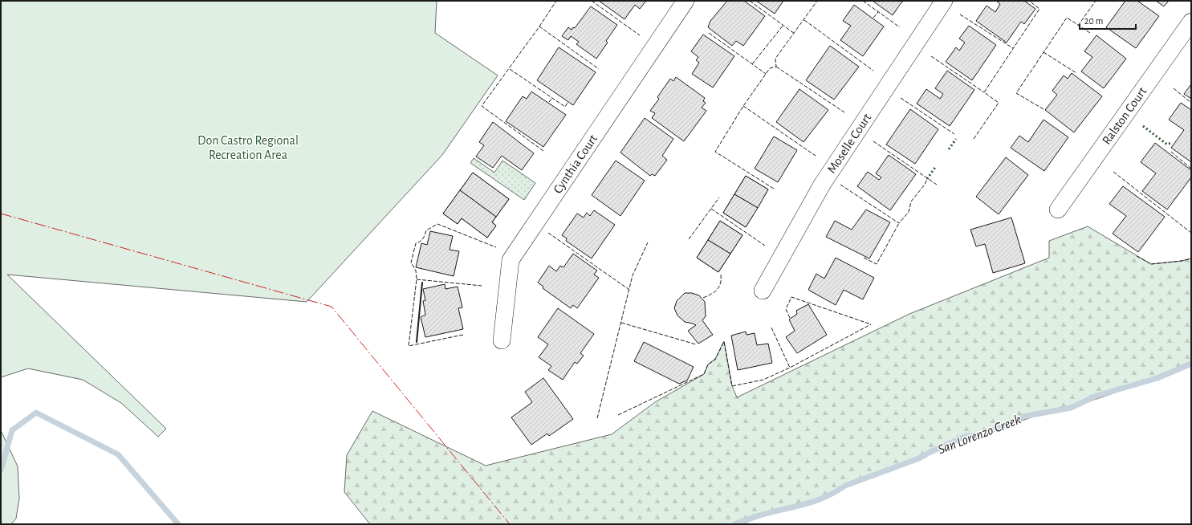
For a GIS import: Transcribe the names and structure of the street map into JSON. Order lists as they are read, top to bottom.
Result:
{
  "streets": {
    "street": ["Ralston Court", "Moselle Court", "Cynthia Court"]
  },
  "water": ["San Lorenzo Creek"],
  "parks": ["Don Castro Regional Recreation Area"],
  "scale_bar": "20 m"
}
